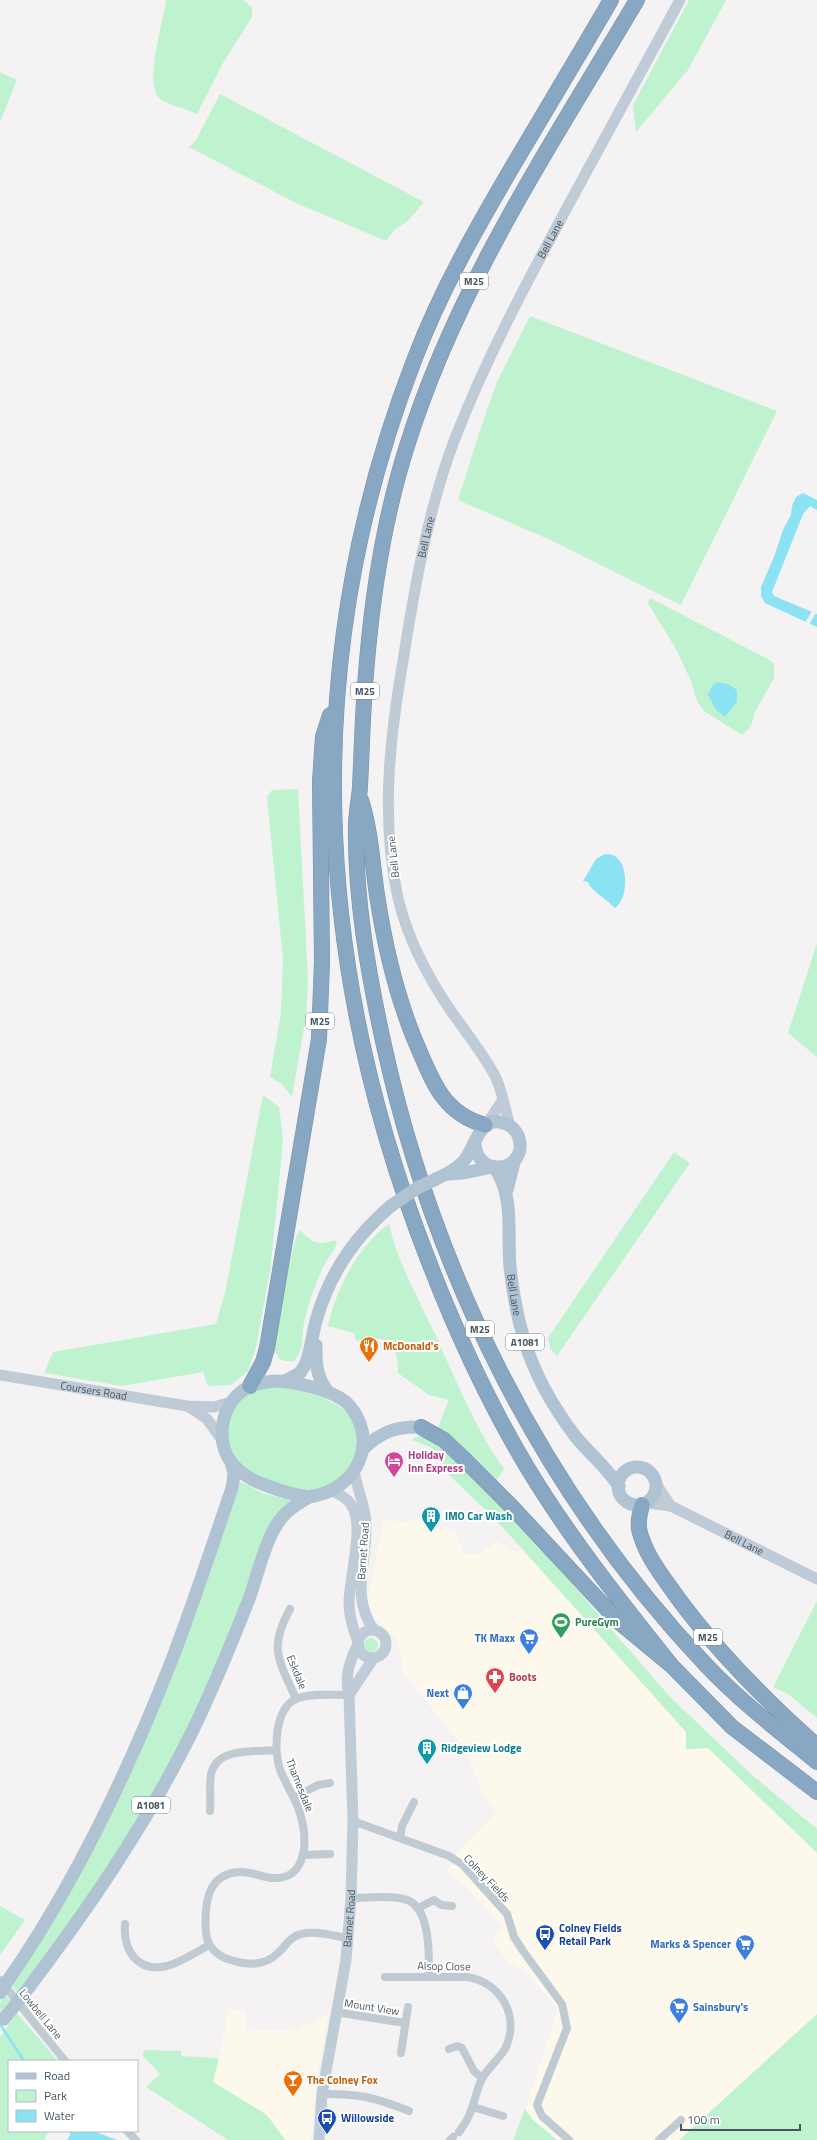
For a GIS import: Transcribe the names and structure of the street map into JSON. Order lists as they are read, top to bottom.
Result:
{
  "streets": {
    "highway": ["M25"],
    "main road": [
      "Bell Lane",
      "A1081",
      "Coursers Road",
      "Barnet Road"
    ],
    "street": [
      "Eskdale",
      "Thamesdale",
      "Colney Fields",
      "Alsop Close",
      "Mount View",
      "Lowbell Lane"
    ]
  },
  "crossings": [
    ["Bell Lane", "M25"],
    ["M25", "A1081"],
    ["M25", "Coursers Road"],
    ["M25", "Barnet Road"],
    ["A1081", "Coursers Road"],
    ["A1081", "Barnet Road"],
    ["Coursers Road", "Barnet Road"],
    ["Barnet Road", "Colney Fields"],
    ["Barnet Road", "Mount View"],
    ["Eskdale", "Thamesdale"]
  ],
  "places": {
    "restaurant": ["McDonald's"],
    "hotel": ["Holiday Inn Express"],
    "building": ["IMO Car Wash", "Ridgeview Lodge"],
    "sports": ["PureGym"],
    "supermarket": ["TK Maxx", "Marks & Spencer", "Sainsbury's"],
    "pharmacy": ["Boots"],
    "shop": ["Next"],
    "bus stop": ["Colney Fields Retail Park", "Willowside"],
    "bar": ["The Colney Fox"]
  },
  "legend": ["Road", "Park", "Water"],
  "scale_bar": "100 m"
}
